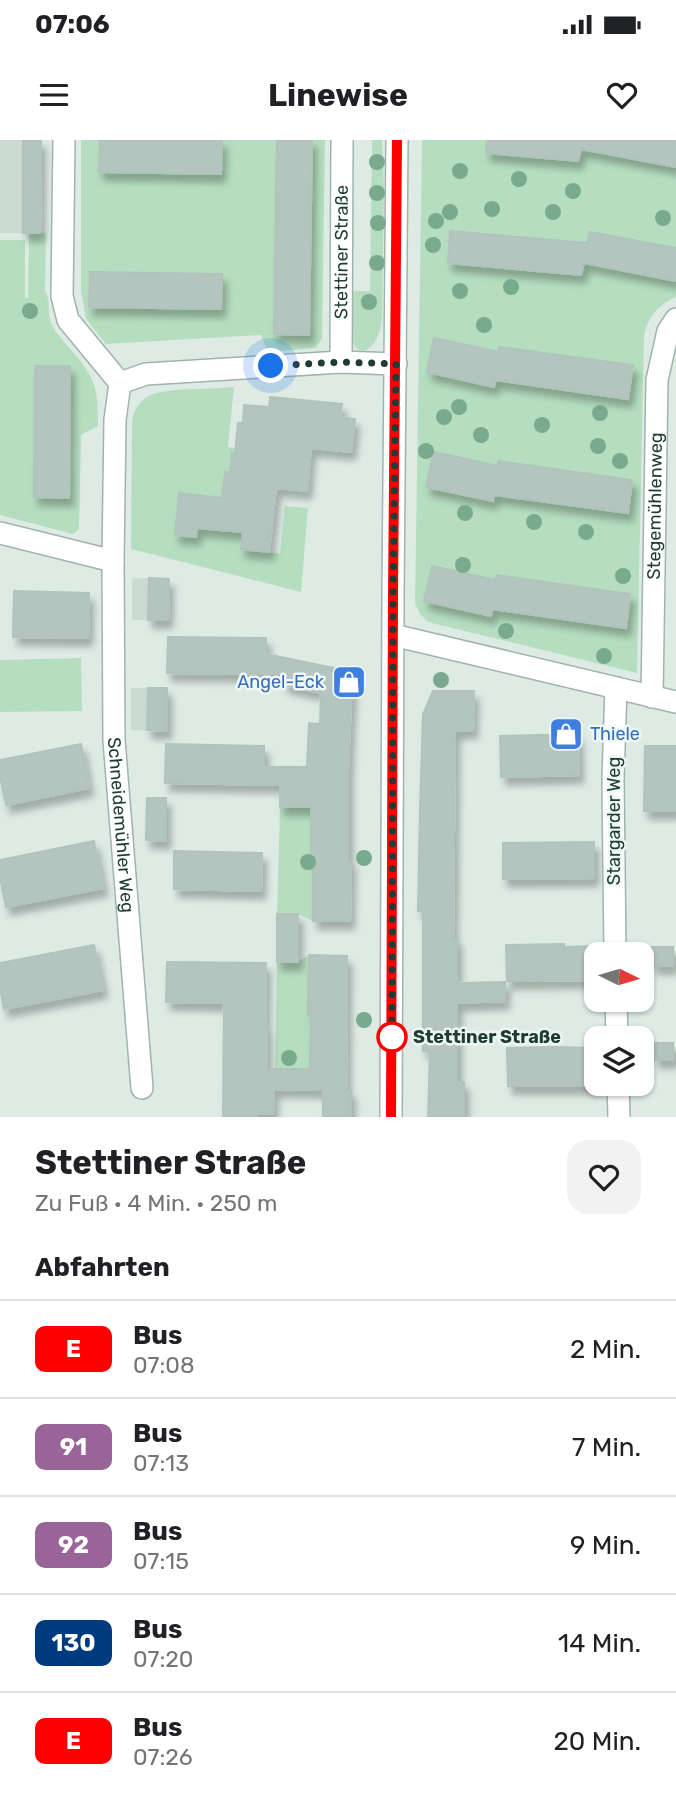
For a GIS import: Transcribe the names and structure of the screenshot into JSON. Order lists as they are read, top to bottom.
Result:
{
  "streets": {
    "street": [
      "Stettiner Straße",
      "Stegemühlenweg",
      "Stargarder Weg",
      "Schneidemühler Weg"
    ]
  },
  "places": {
    "shop": ["Angel-Eck", "Thiele"],
    "other": ["Stettiner Straße"]
  },
  "lines": ["bus line E"],
  "north": "right",
  "page": {
    "status": "07:06",
    "header": "Linewise",
    "heading": [
      ["Stettiner Straße", "Zu Fuß · 4 Min. · 250 m"],
      "Abfahrten"
    ],
    "list": [
      {
        "mark": "E",
        "name": "Bus",
        "note": "07:08",
        "value": "2 Min."
      },
      {
        "mark": "91",
        "name": "Bus",
        "note": "07:13",
        "value": "7 Min."
      },
      {
        "mark": "92",
        "name": "Bus",
        "note": "07:15",
        "value": "9 Min."
      },
      {
        "mark": "130",
        "name": "Bus",
        "note": "07:20",
        "value": "14 Min."
      },
      {
        "mark": "E",
        "name": "Bus",
        "note": "07:26",
        "value": "20 Min."
      }
    ]
  }
}
